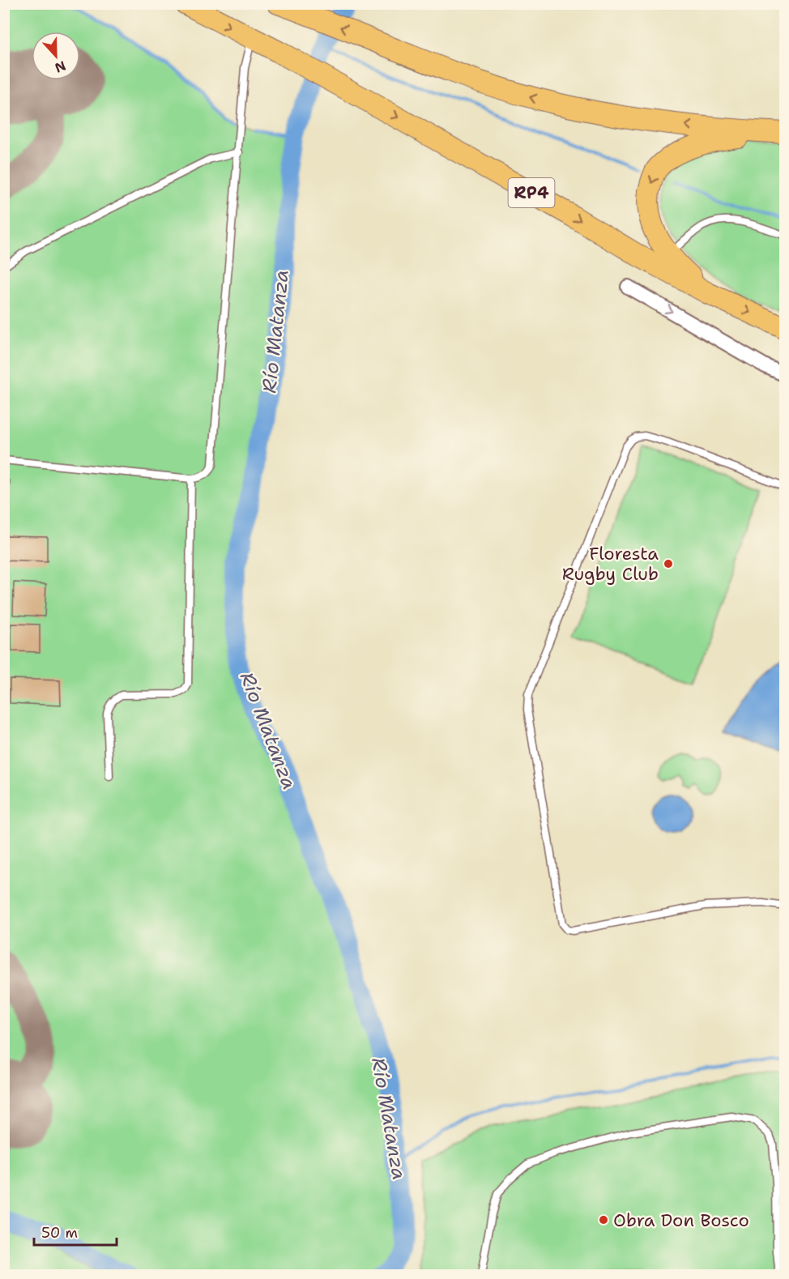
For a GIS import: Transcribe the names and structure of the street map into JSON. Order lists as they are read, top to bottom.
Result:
{
  "streets": {
    "main road": ["RP4"]
  },
  "water": ["Río Matanza"],
  "places": ["Floresta Rugby Club", "Obra Don Bosco"],
  "scale_bar": "50 m",
  "north": "bottom"
}
